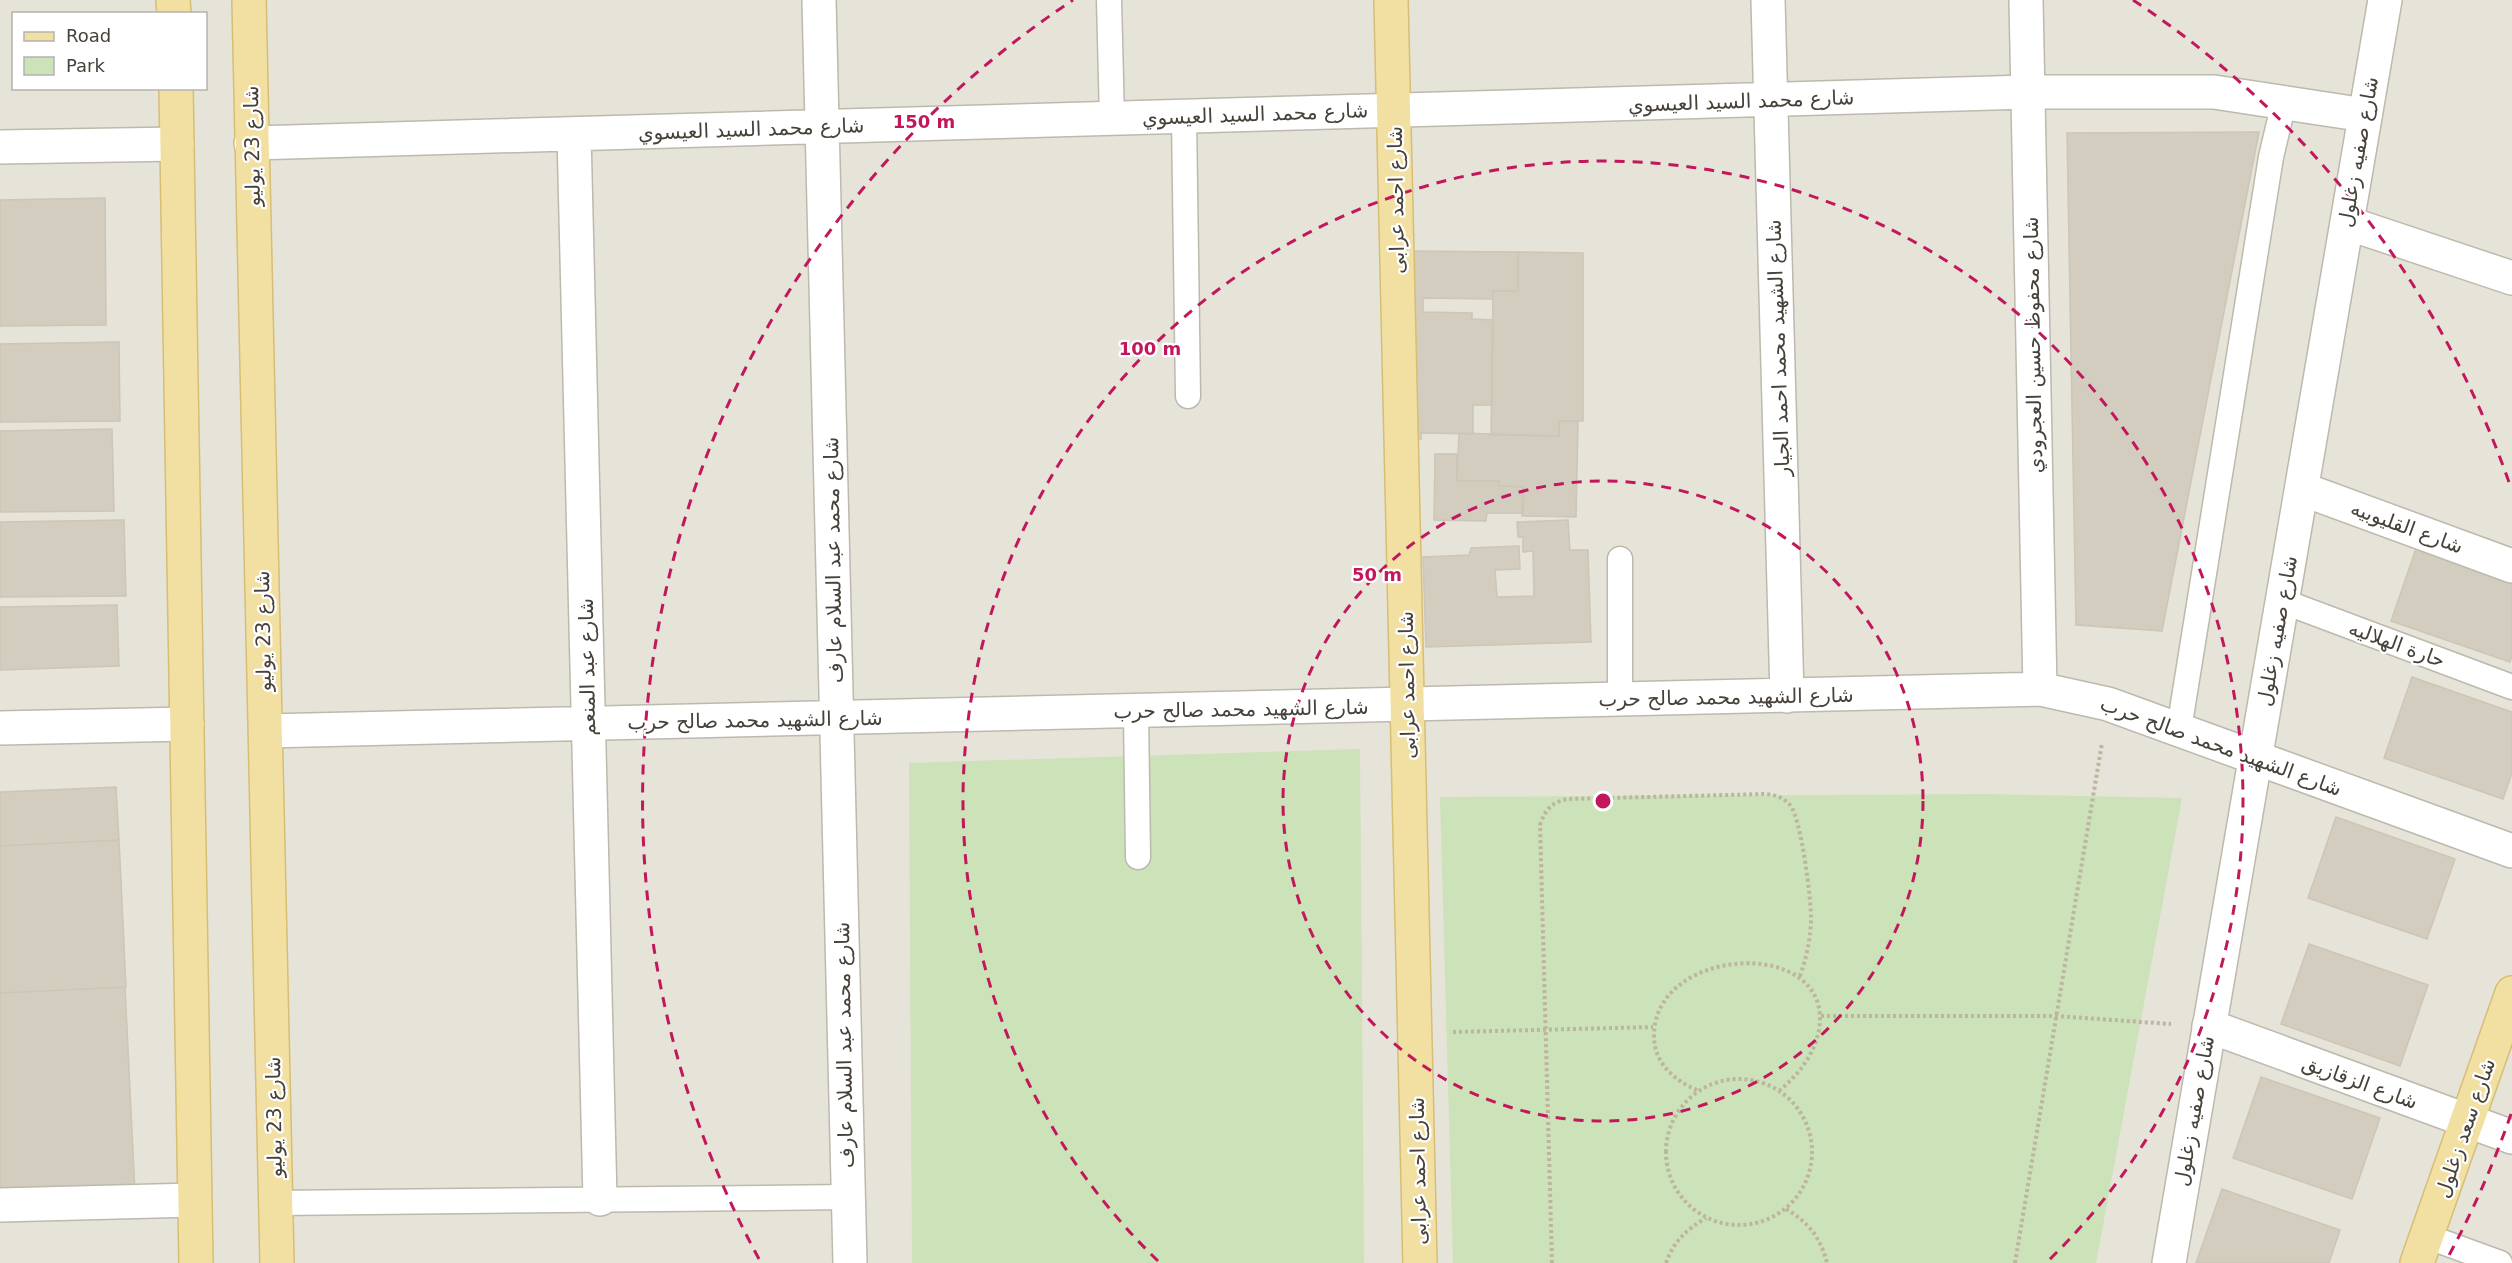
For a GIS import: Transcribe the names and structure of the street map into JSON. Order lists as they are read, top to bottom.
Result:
{
  "streets": {
    "main road": ["شارع 23 يوليو", "شارع احمد عرابى", "شارع سعد زغلول"],
    "street": [
      "شارع محمد السيد العيسوي",
      "شارع صفيه زغلول",
      "شارع محفوظ حسين العجرودي",
      "شارع الشهيد محمد احمد الجيار",
      "شارع القليوبيه",
      "شارع محمد عبد السلام عارف",
      "شارع عبد المنعم",
      "شارع الشهيد محمد صالح حرب",
      "شارع الزقازيق"
    ],
    "lane": ["حارة الهلاليه"]
  },
  "crossings": [
    ["شارع محمد السيد العيسوي", "شارع 23 يوليو"],
    ["شارع محمد السيد العيسوي", "شارع صفيه زغلول"],
    ["شارع محمد السيد العيسوي", "شارع احمد عرابى"],
    ["شارع محمد السيد العيسوي", "شارع محفوظ حسين العجرودي"],
    ["شارع محمد السيد العيسوي", "شارع الشهيد محمد احمد الجيار"],
    ["شارع محمد السيد العيسوي", "شارع محمد عبد السلام عارف"],
    ["شارع محمد السيد العيسوي", "شارع عبد المنعم"],
    ["شارع 23 يوليو", "شارع الشهيد محمد صالح حرب"],
    ["شارع صفيه زغلول", "شارع القليوبيه"],
    ["شارع صفيه زغلول", "حارة الهلاليه"],
    ["شارع صفيه زغلول", "شارع الشهيد محمد صالح حرب"],
    ["شارع صفيه زغلول", "شارع الزقازيق"],
    ["شارع احمد عرابى", "شارع الشهيد محمد صالح حرب"],
    ["شارع محفوظ حسين العجرودي", "شارع الشهيد محمد صالح حرب"],
    ["شارع الشهيد محمد احمد الجيار", "شارع الشهيد محمد صالح حرب"],
    ["شارع محمد عبد السلام عارف", "شارع الشهيد محمد صالح حرب"],
    ["شارع عبد المنعم", "شارع الشهيد محمد صالح حرب"],
    ["شارع الزقازيق", "شارع سعد زغلول"]
  ],
  "legend": ["Road", "Park"],
  "rings": ["150 m", "100 m", "50 m"]
}
